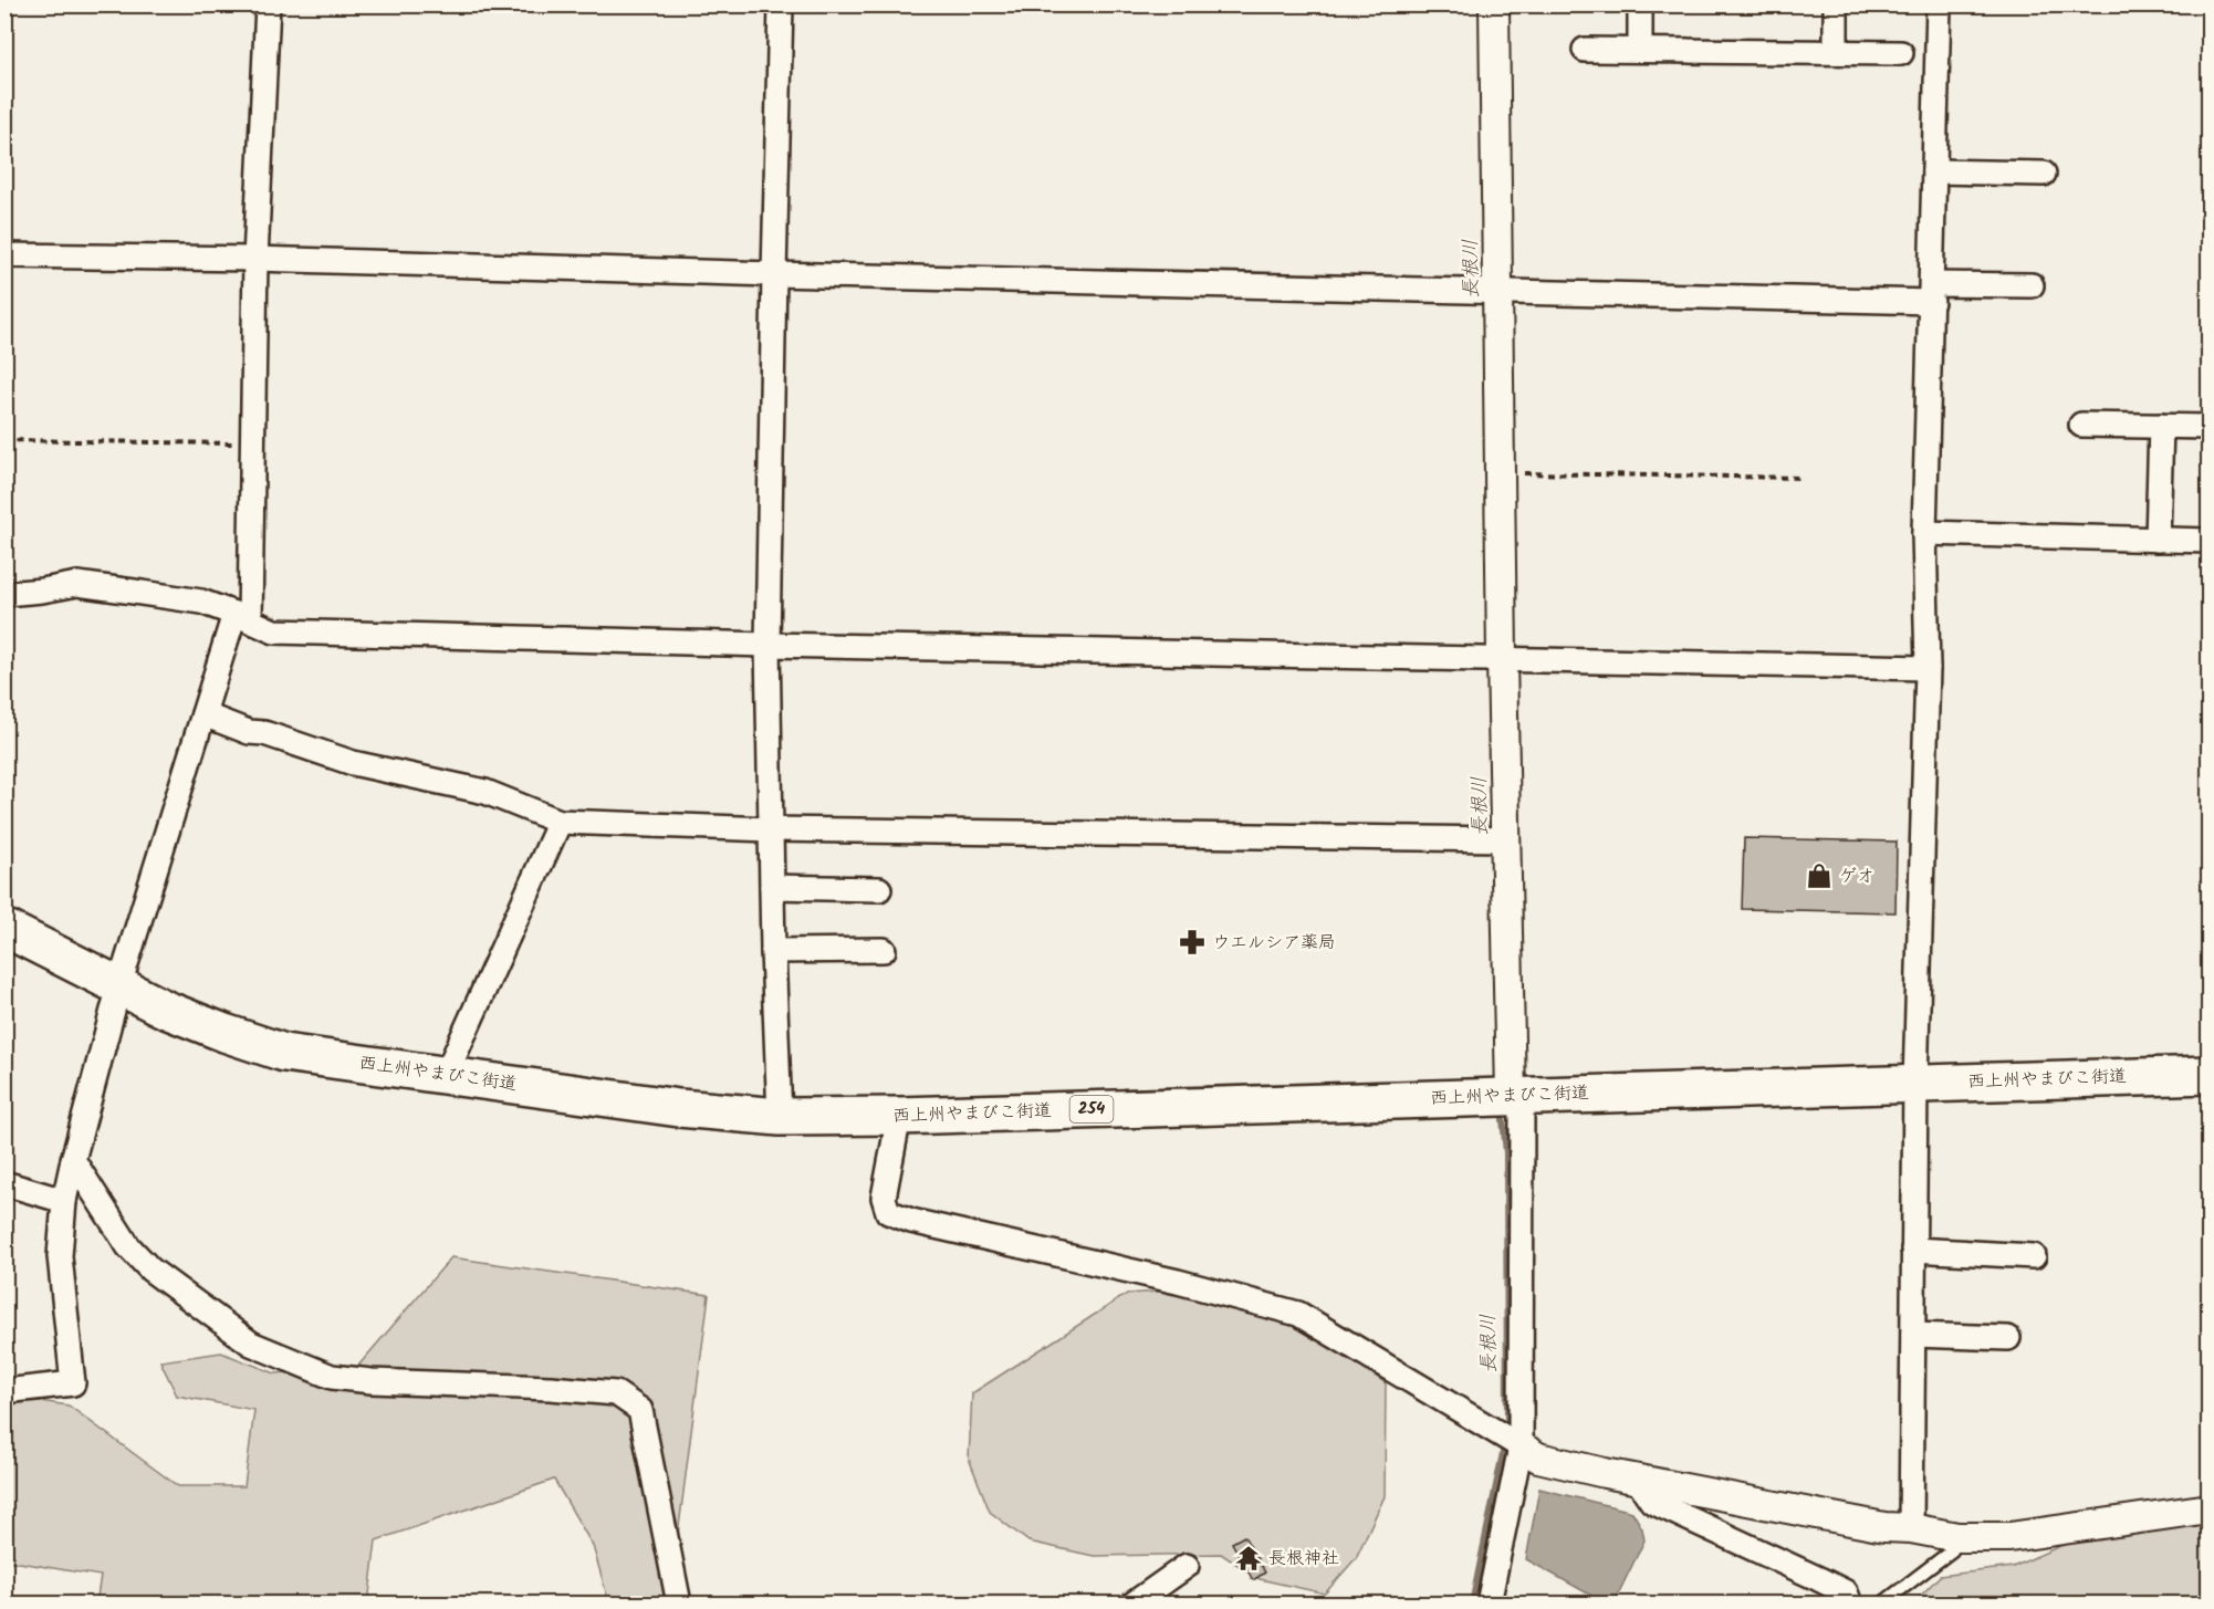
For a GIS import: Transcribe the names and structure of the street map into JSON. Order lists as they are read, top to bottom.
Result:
{
  "streets": {
    "highway": ["西上州やまびこ街道", "254"]
  },
  "water": ["長根川"],
  "places": {
    "shop": ["ゲオ"],
    "pharmacy": ["ウエルシア薬局"],
    "temple": ["長根神社"]
  }
}
